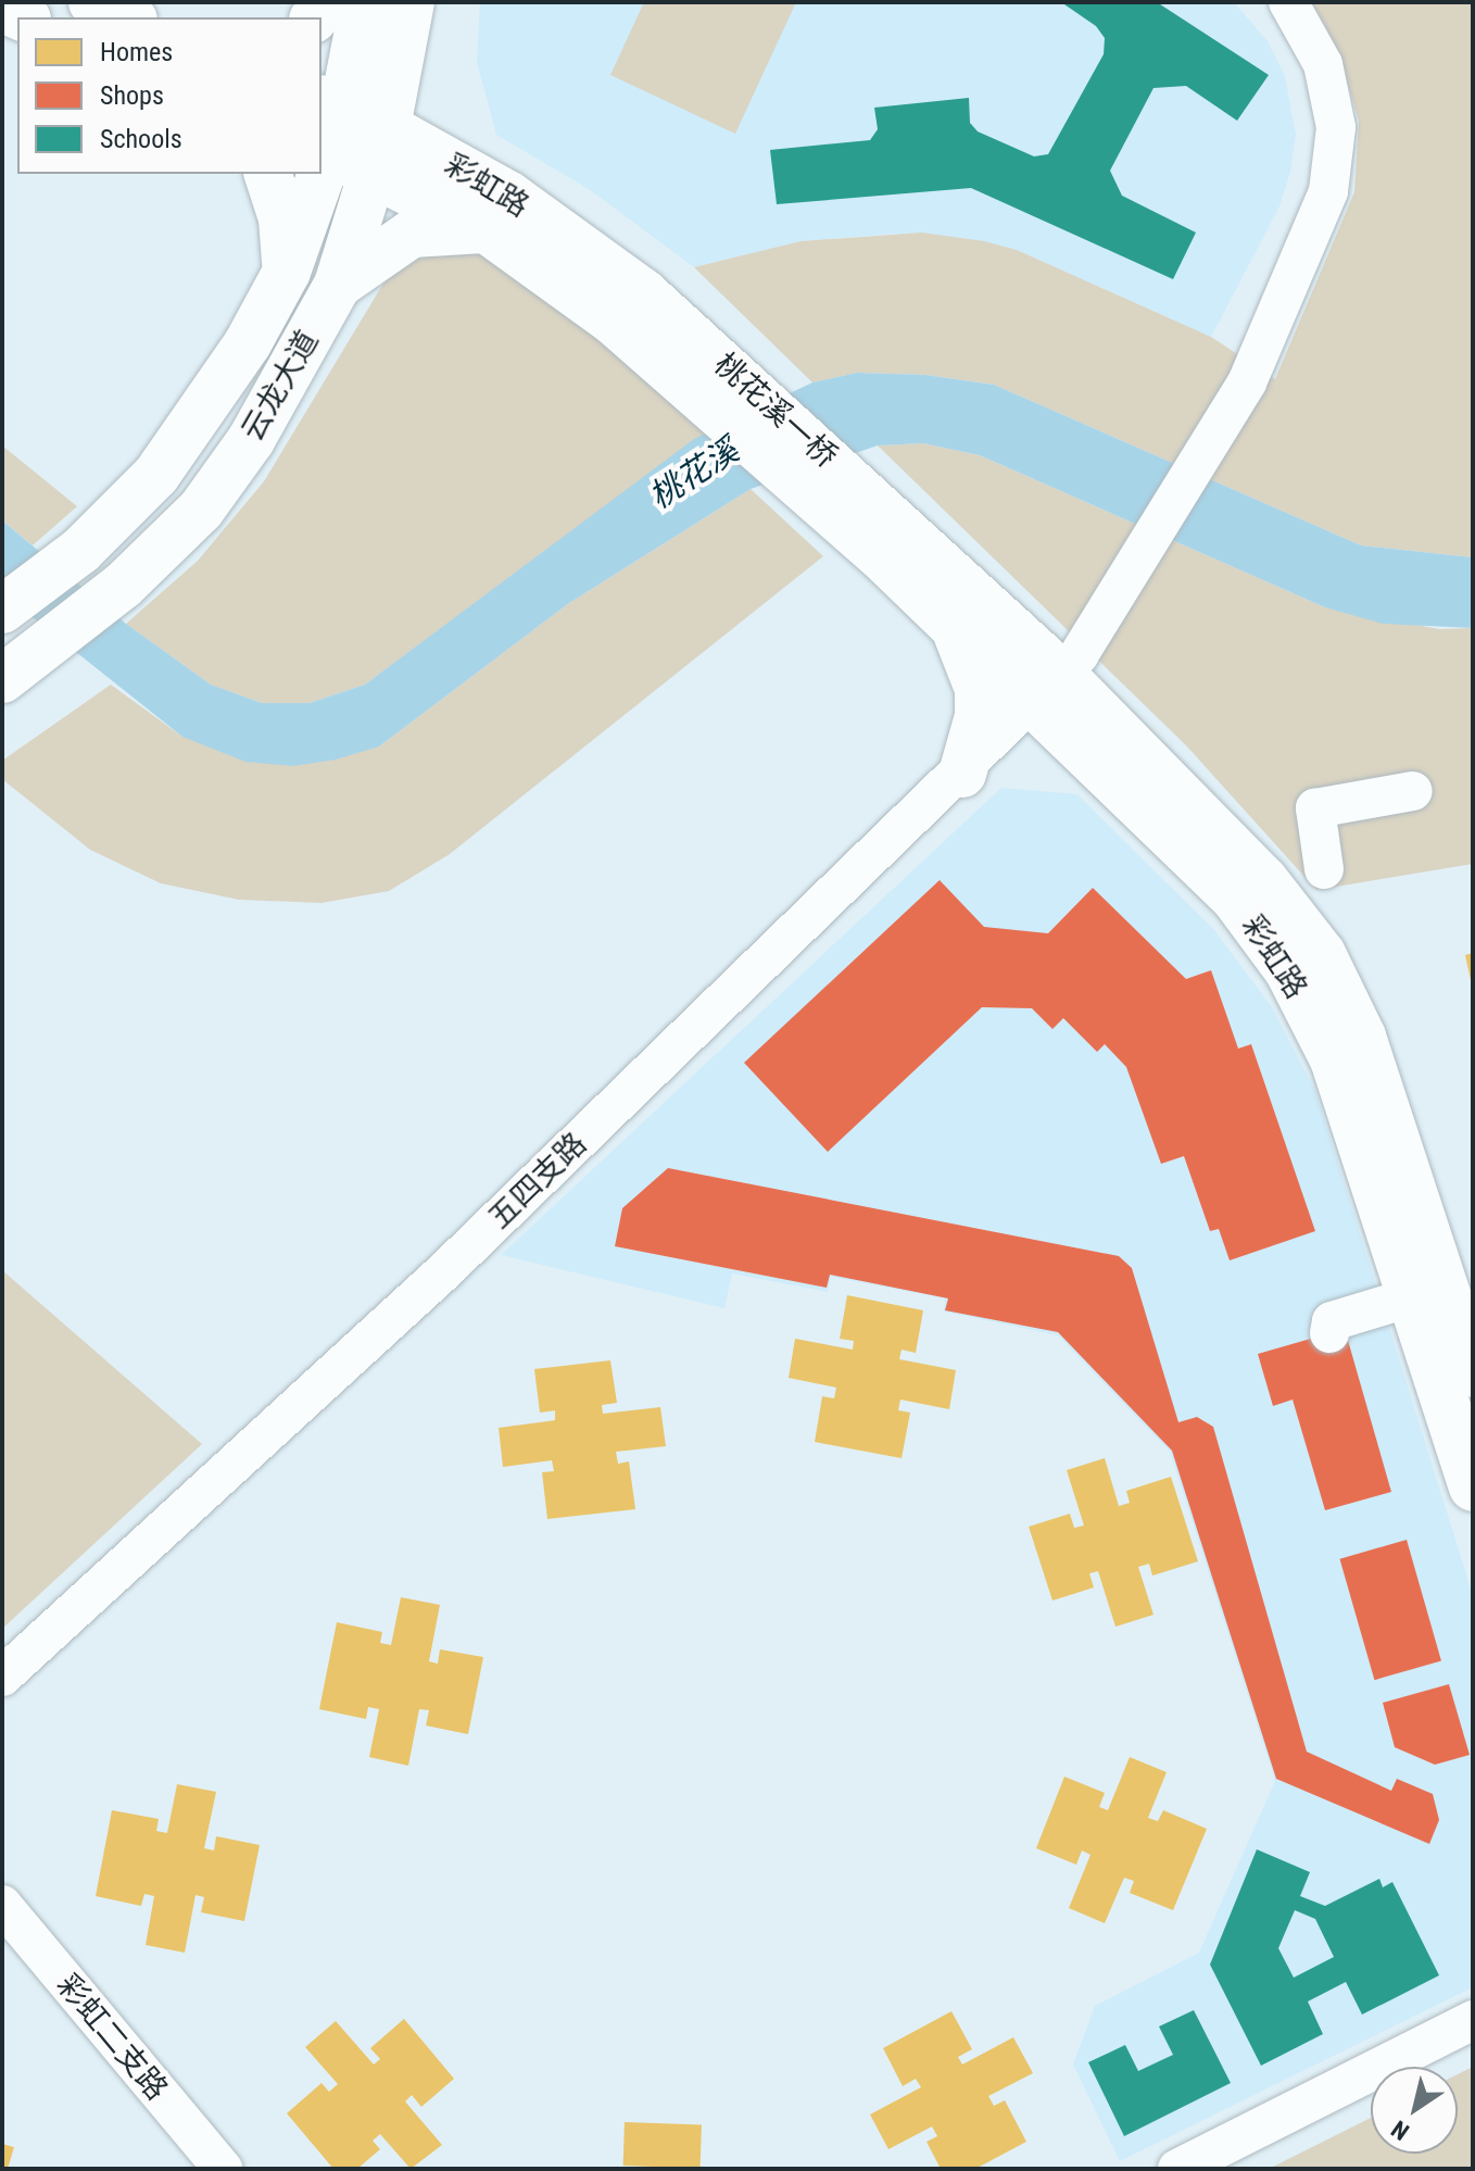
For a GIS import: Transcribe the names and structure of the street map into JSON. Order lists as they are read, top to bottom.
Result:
{
  "streets": {
    "main road": ["彩虹路", "云龙大道", "桃花溪一桥"],
    "street": ["五四支路", "彩虹二支路"]
  },
  "crossings": [
    ["彩虹路", "云龙大道"],
    ["彩虹路", "桃花溪一桥"],
    ["彩虹路", "五四支路"]
  ],
  "water": ["桃花溪"],
  "legend": ["Homes", "Shops", "Schools"],
  "north": "bottom left"
}
